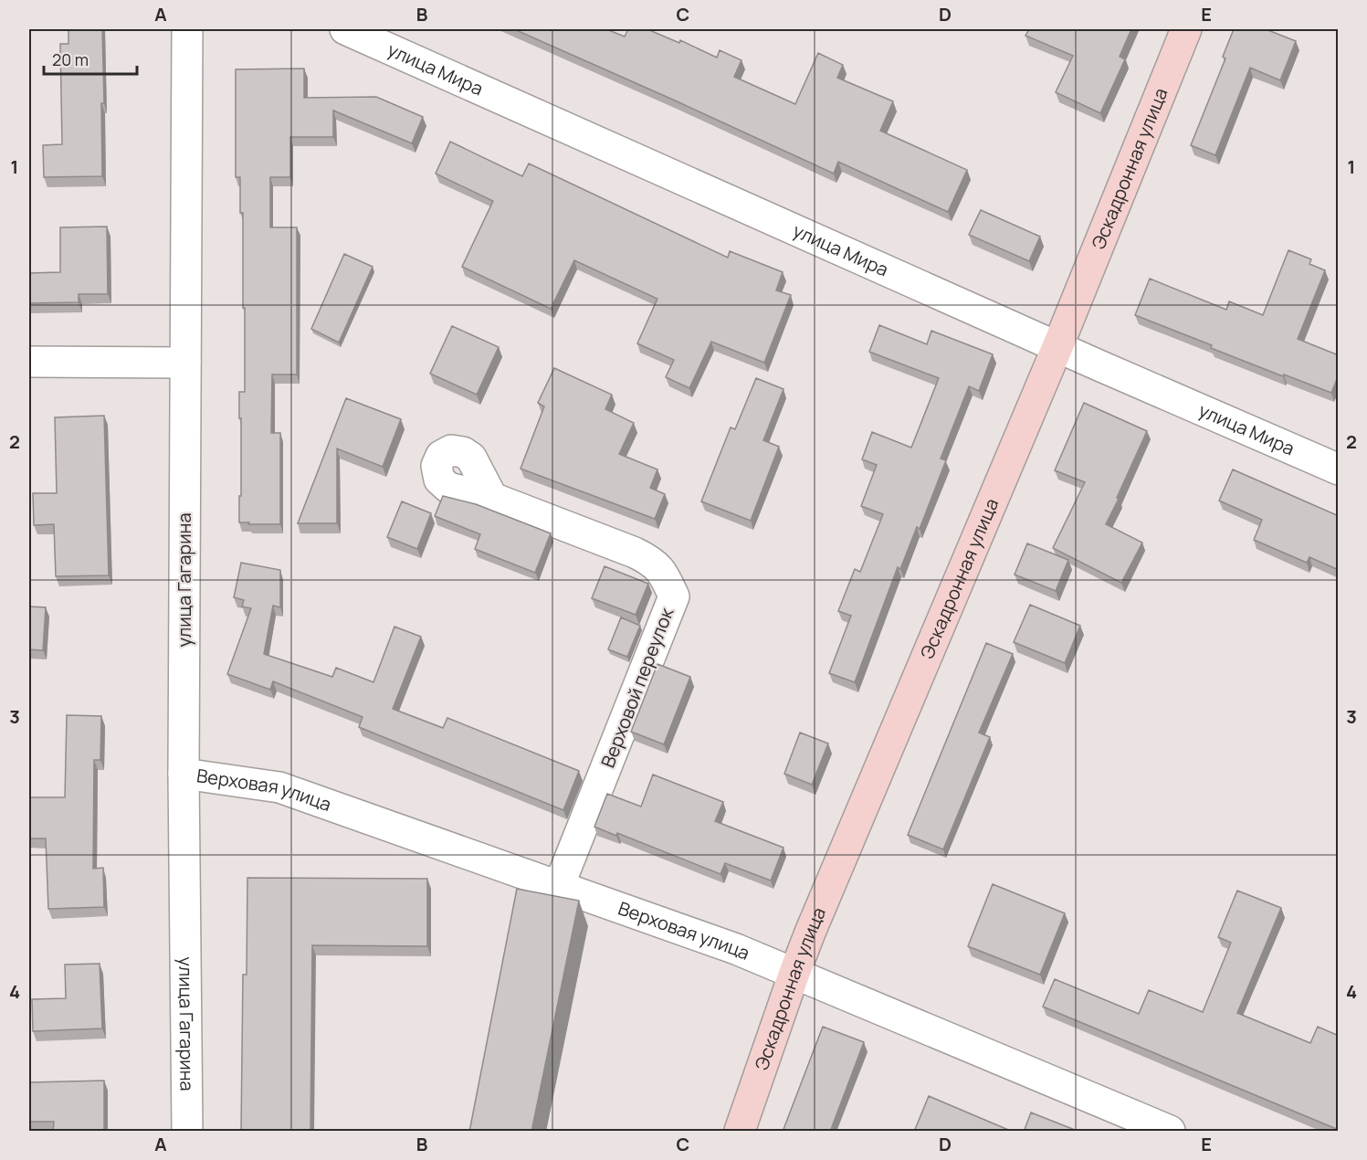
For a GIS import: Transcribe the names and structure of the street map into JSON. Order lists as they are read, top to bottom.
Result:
{
  "streets": {
    "street": [
      "улица Мира",
      "Эскадронная улица",
      "улица Гагарина",
      "Верховой переулок",
      "Верховая улица"
    ]
  },
  "crossings": [
    ["улица Мира", "Эскадронная улица"],
    ["Эскадронная улица", "Верховая улица"],
    ["улица Гагарина", "Верховая улица"],
    ["Верховой переулок", "Верховая улица"]
  ],
  "scale_bar": "20 m",
  "grid": {
    "columns": [
      "A",
      "B",
      "C",
      "D",
      "E"
    ],
    "rows": [
      "1",
      "2",
      "3",
      "4"
    ]
  }
}
